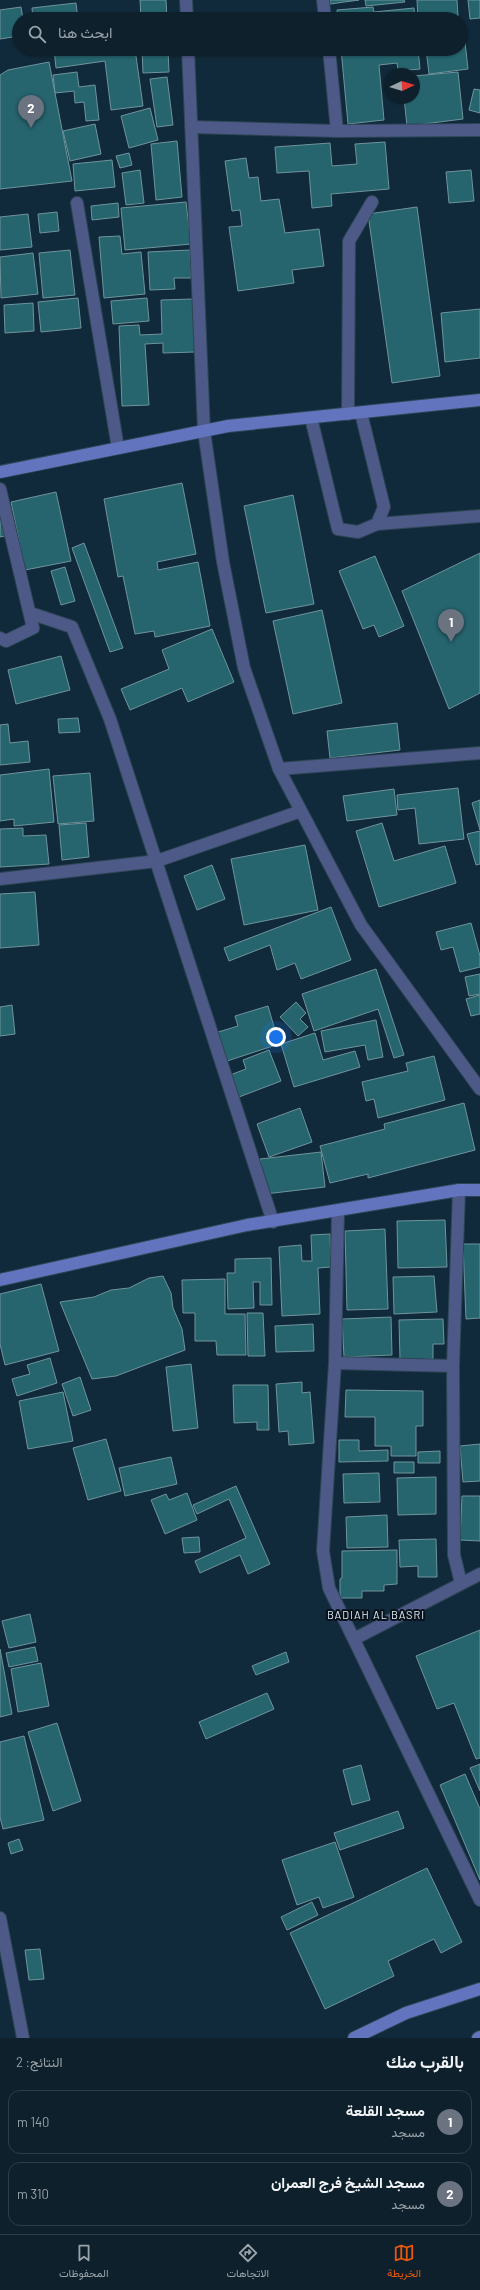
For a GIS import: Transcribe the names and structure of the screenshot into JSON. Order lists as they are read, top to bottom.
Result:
{
  "districts": ["BADIAH AL BASRI"],
  "north": "right",
  "page": {
    "search": "ابحث هنا",
    "pins": ["2", "1"],
    "heading": ["بالقرب منك", "النتائج: 2"],
    "list": [
      {
        "mark": "1",
        "name": "مسجد القلعة",
        "note": "مسجد",
        "value": "140 m"
      },
      {
        "mark": "2",
        "name": "مسجد الشيخ فرج العمران",
        "note": "مسجد",
        "value": "310 m"
      }
    ],
    "nav": ["الخريطة", "الاتجاهات", "المحفوظات"]
  }
}
